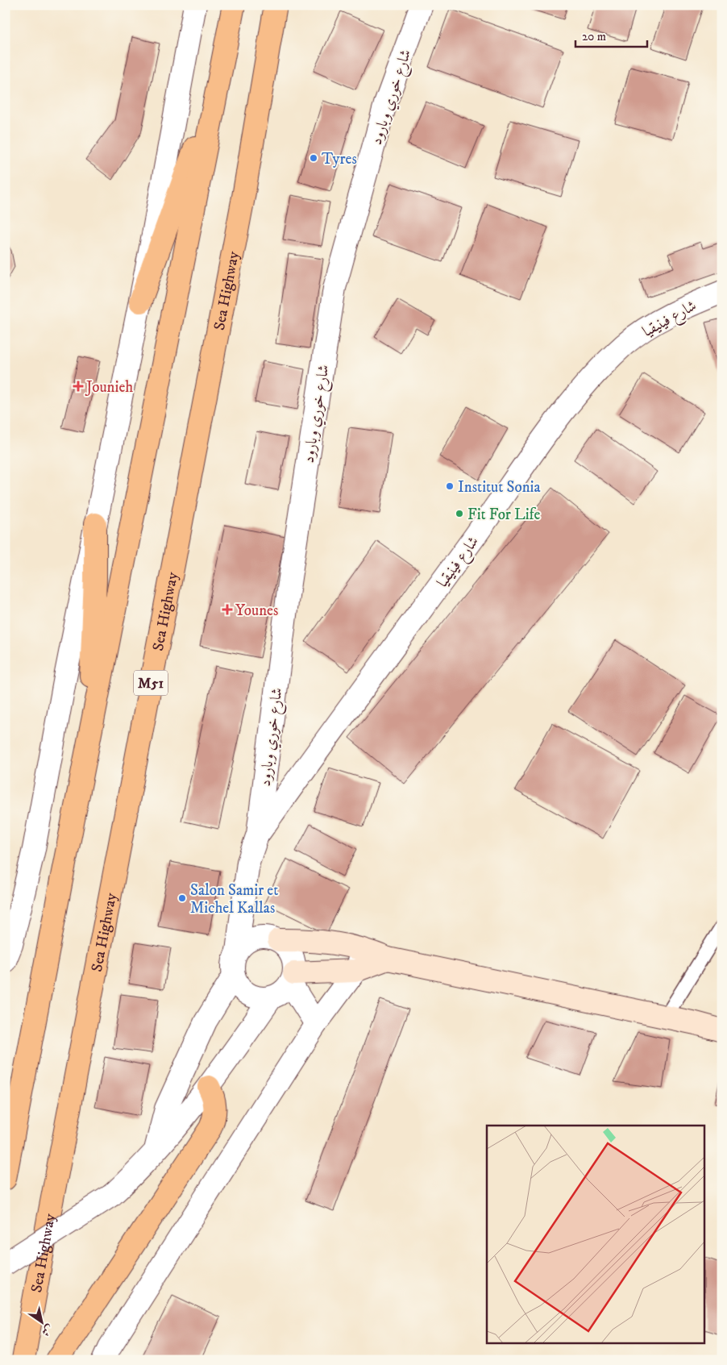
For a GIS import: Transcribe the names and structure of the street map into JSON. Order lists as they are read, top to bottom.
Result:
{
  "streets": {
    "highway": ["Sea Highway", "M51"],
    "street": ["شارع خوري وبارود", "شارع فينيقيا"]
  },
  "crossings": [
    ["شارع خوري وبارود", "شارع فينيقيا"]
  ],
  "places": {
    "other": [
      "Tyres",
      "Institut Sonia",
      "Fit For Life",
      "Salon Samir et Michel Kallas"
    ],
    "health": ["Jounieh", "Younes"]
  },
  "scale_bar": "20 m",
  "north": "bottom right"
}
